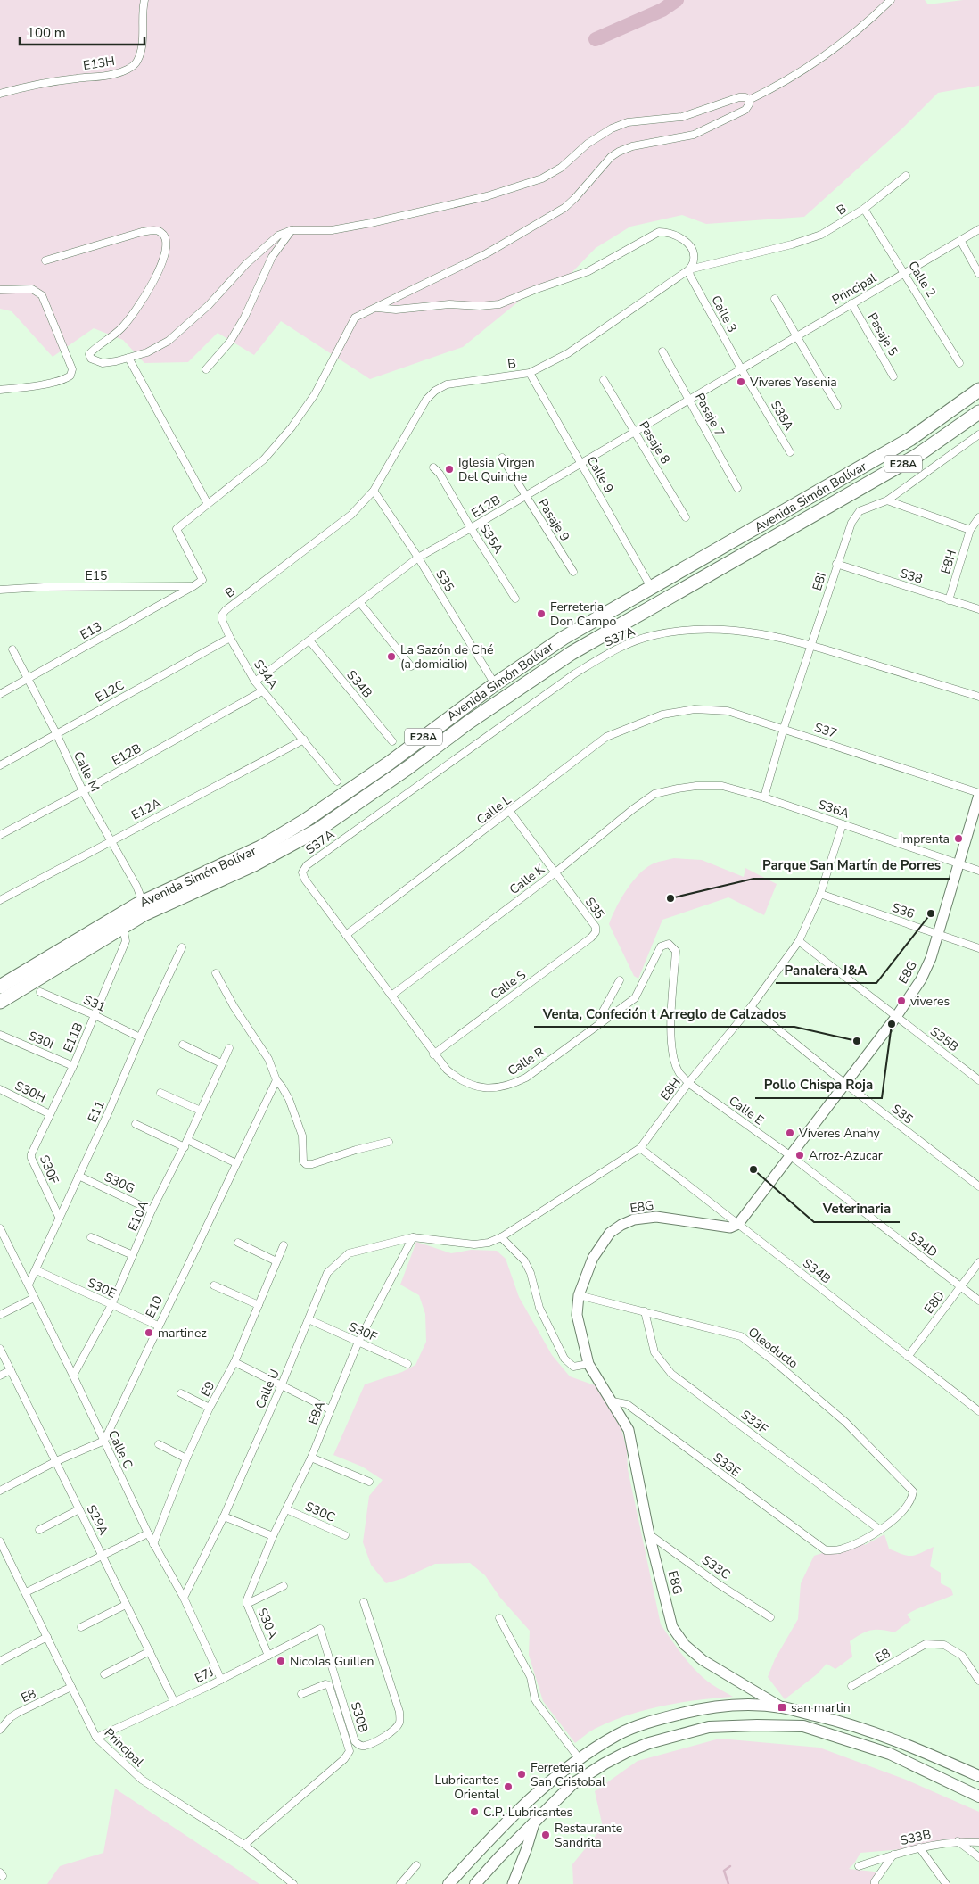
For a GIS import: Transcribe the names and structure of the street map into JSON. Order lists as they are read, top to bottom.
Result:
{
  "streets": {
    "highway": ["E28A", "Avenida Simón Bolívar"],
    "street": [
      "E13H",
      "B",
      "Calle 2",
      "Principal",
      "Calle 3",
      "Pasaje 5",
      "Pasaje 7",
      "S38A",
      "Pasaje 8",
      "Calle 9",
      "E12B",
      "Pasaje 9",
      "S35A",
      "E8H",
      "E15",
      "S38",
      "S35",
      "E8I",
      "E13",
      "S37A",
      "S34A",
      "S34B",
      "E12C",
      "S37",
      "Calle M",
      "E12A",
      "S36A",
      "Calle L",
      "Calle K",
      "S36",
      "E8G",
      "Calle S",
      "S31",
      "E11B",
      "S35B",
      "S30I",
      "Calle R",
      "S30H",
      "Calle E",
      "E11",
      "S30F",
      "S30G",
      "E10A",
      "S34D",
      "S30E",
      "E8D",
      "E10",
      "Oleoducto",
      "E9",
      "Calle U",
      "E8A",
      "S33F",
      "Calle C",
      "S33E",
      "S30C",
      "S29A",
      "S33C",
      "S30A",
      "E8",
      "E7J",
      "S30B",
      "S33B"
    ]
  },
  "crossings": [
    ["B", "Calle 2"],
    ["B", "Calle 3"],
    ["B", "Calle 9"],
    ["B", "S35"],
    ["B", "S34A"],
    ["Calle 2", "Principal"],
    ["Principal", "Calle 3"],
    ["Principal", "Pasaje 5"],
    ["Principal", "S38A"],
    ["Principal", "E12B"],
    ["Principal", "E8"],
    ["Principal", "E7J"],
    ["Calle 3", "S38A"],
    ["Calle 3", "E12B"],
    ["Pasaje 7", "E12B"],
    ["S38A", "E12B"],
    ["Pasaje 8", "E12B"],
    ["Calle 9", "Avenida Simón Bolívar"],
    ["Calle 9", "E12B"],
    ["Avenida Simón Bolívar", "S35"],
    ["Avenida Simón Bolívar", "Calle M"],
    ["Avenida Simón Bolívar", "E11B"],
    ["E12B", "Pasaje 9"],
    ["E12B", "S35A"],
    ["E12B", "S35"],
    ["E12B", "S34A"],
    ["E12B", "S34B"],
    ["E12B", "Calle M"],
    ["E8H", "S38"],
    ["E8H", "S35"],
    ["E8H", "S34B"],
    ["E8H", "S36A"],
    ["E8H", "S36"],
    ["E8H", "S35B"],
    ["E8H", "Calle R"],
    ["E8H", "Calle E"],
    ["E8H", "Calle U"],
    ["E8H", "E8A"],
    ["E15", "E13"],
    ["S38", "E8I"],
    ["S35", "Calle L"],
    ["S35", "Calle K"],
    ["S35", "E8G"],
    ["S35", "Calle S"],
    ["E8I", "S37A"],
    ["E8I", "S37"],
    ["E8I", "S36A"],
    ["E13", "Calle M"],
    ["S37A", "Calle R"],
    ["S34A", "E12C"],
    ["S34A", "E12A"],
    ["S34B", "E8G"],
    ["S34B", "E8D"],
    ["E12C", "Calle M"],
    ["S37", "Calle L"],
    ["S37", "E8G"],
    ["Calle M", "E12A"],
    ["S36A", "Calle K"],
    ["S36A", "E8G"],
    ["Calle L", "Calle R"],
    ["Calle K", "Calle R"],
    ["S36", "E8G"],
    ["E8G", "S35B"],
    ["E8G", "Calle E"],
    ["E8G", "S34D"],
    ["E8G", "Oleoducto"],
    ["E8G", "S33E"],
    ["E8G", "S33C"],
    ["Calle S", "Calle R"],
    ["S31", "E11B"],
    ["S31", "E11"],
    ["E11B", "S30I"],
    ["E11B", "S30H"],
    ["E11B", "S30F"],
    ["Calle R", "Calle E"],
    ["Calle E", "S34D"],
    ["E11", "S30F"],
    ["E11", "S30G"],
    ["E11", "S30E"],
    ["E11", "Calle C"],
    ["S30F", "Calle U"],
    ["S30F", "E8A"],
    ["S30G", "E10A"],
    ["E10A", "S30E"],
    ["E10A", "Calle C"],
    ["S34D", "E8D"],
    ["S30E", "E10"],
    ["E10", "Calle C"],
    ["Oleoducto", "S33F"],
    ["Oleoducto", "S33E"],
    ["E9", "Calle C"],
    ["Calle U", "E8A"],
    ["Calle U", "Calle C"],
    ["E8A", "S30C"],
    ["E8A", "S30A"],
    ["S33F", "S33E"],
    ["Calle C", "E7J"],
    ["S29A", "E7J"],
    ["S30A", "E7J"],
    ["E7J", "S30B"]
  ],
  "places": {
    "other": [
      "Viveres Yesenia",
      "Iglesia Virgen Del Quinche",
      "Ferreteria Don Campo",
      "La Sazón de Ché (a domicilio)",
      "Imprenta",
      "Parque San Martín de Porres",
      "Panalera J&A",
      "viveres",
      "Pollo Chispa Roja",
      "Venta, Confeción t Arreglo de Calzados",
      "Víveres Anahy",
      "Arroz-Azucar",
      "Veterinaria",
      "martinez",
      "Nicolas Guillen",
      "Ferreteria San Cristobal",
      "Lubricantes Oriental",
      "C.P. Lubricantes",
      "Restaurante Sandrita"
    ],
    "transit": ["san martin"]
  },
  "scale_bar": "100 m"
}
